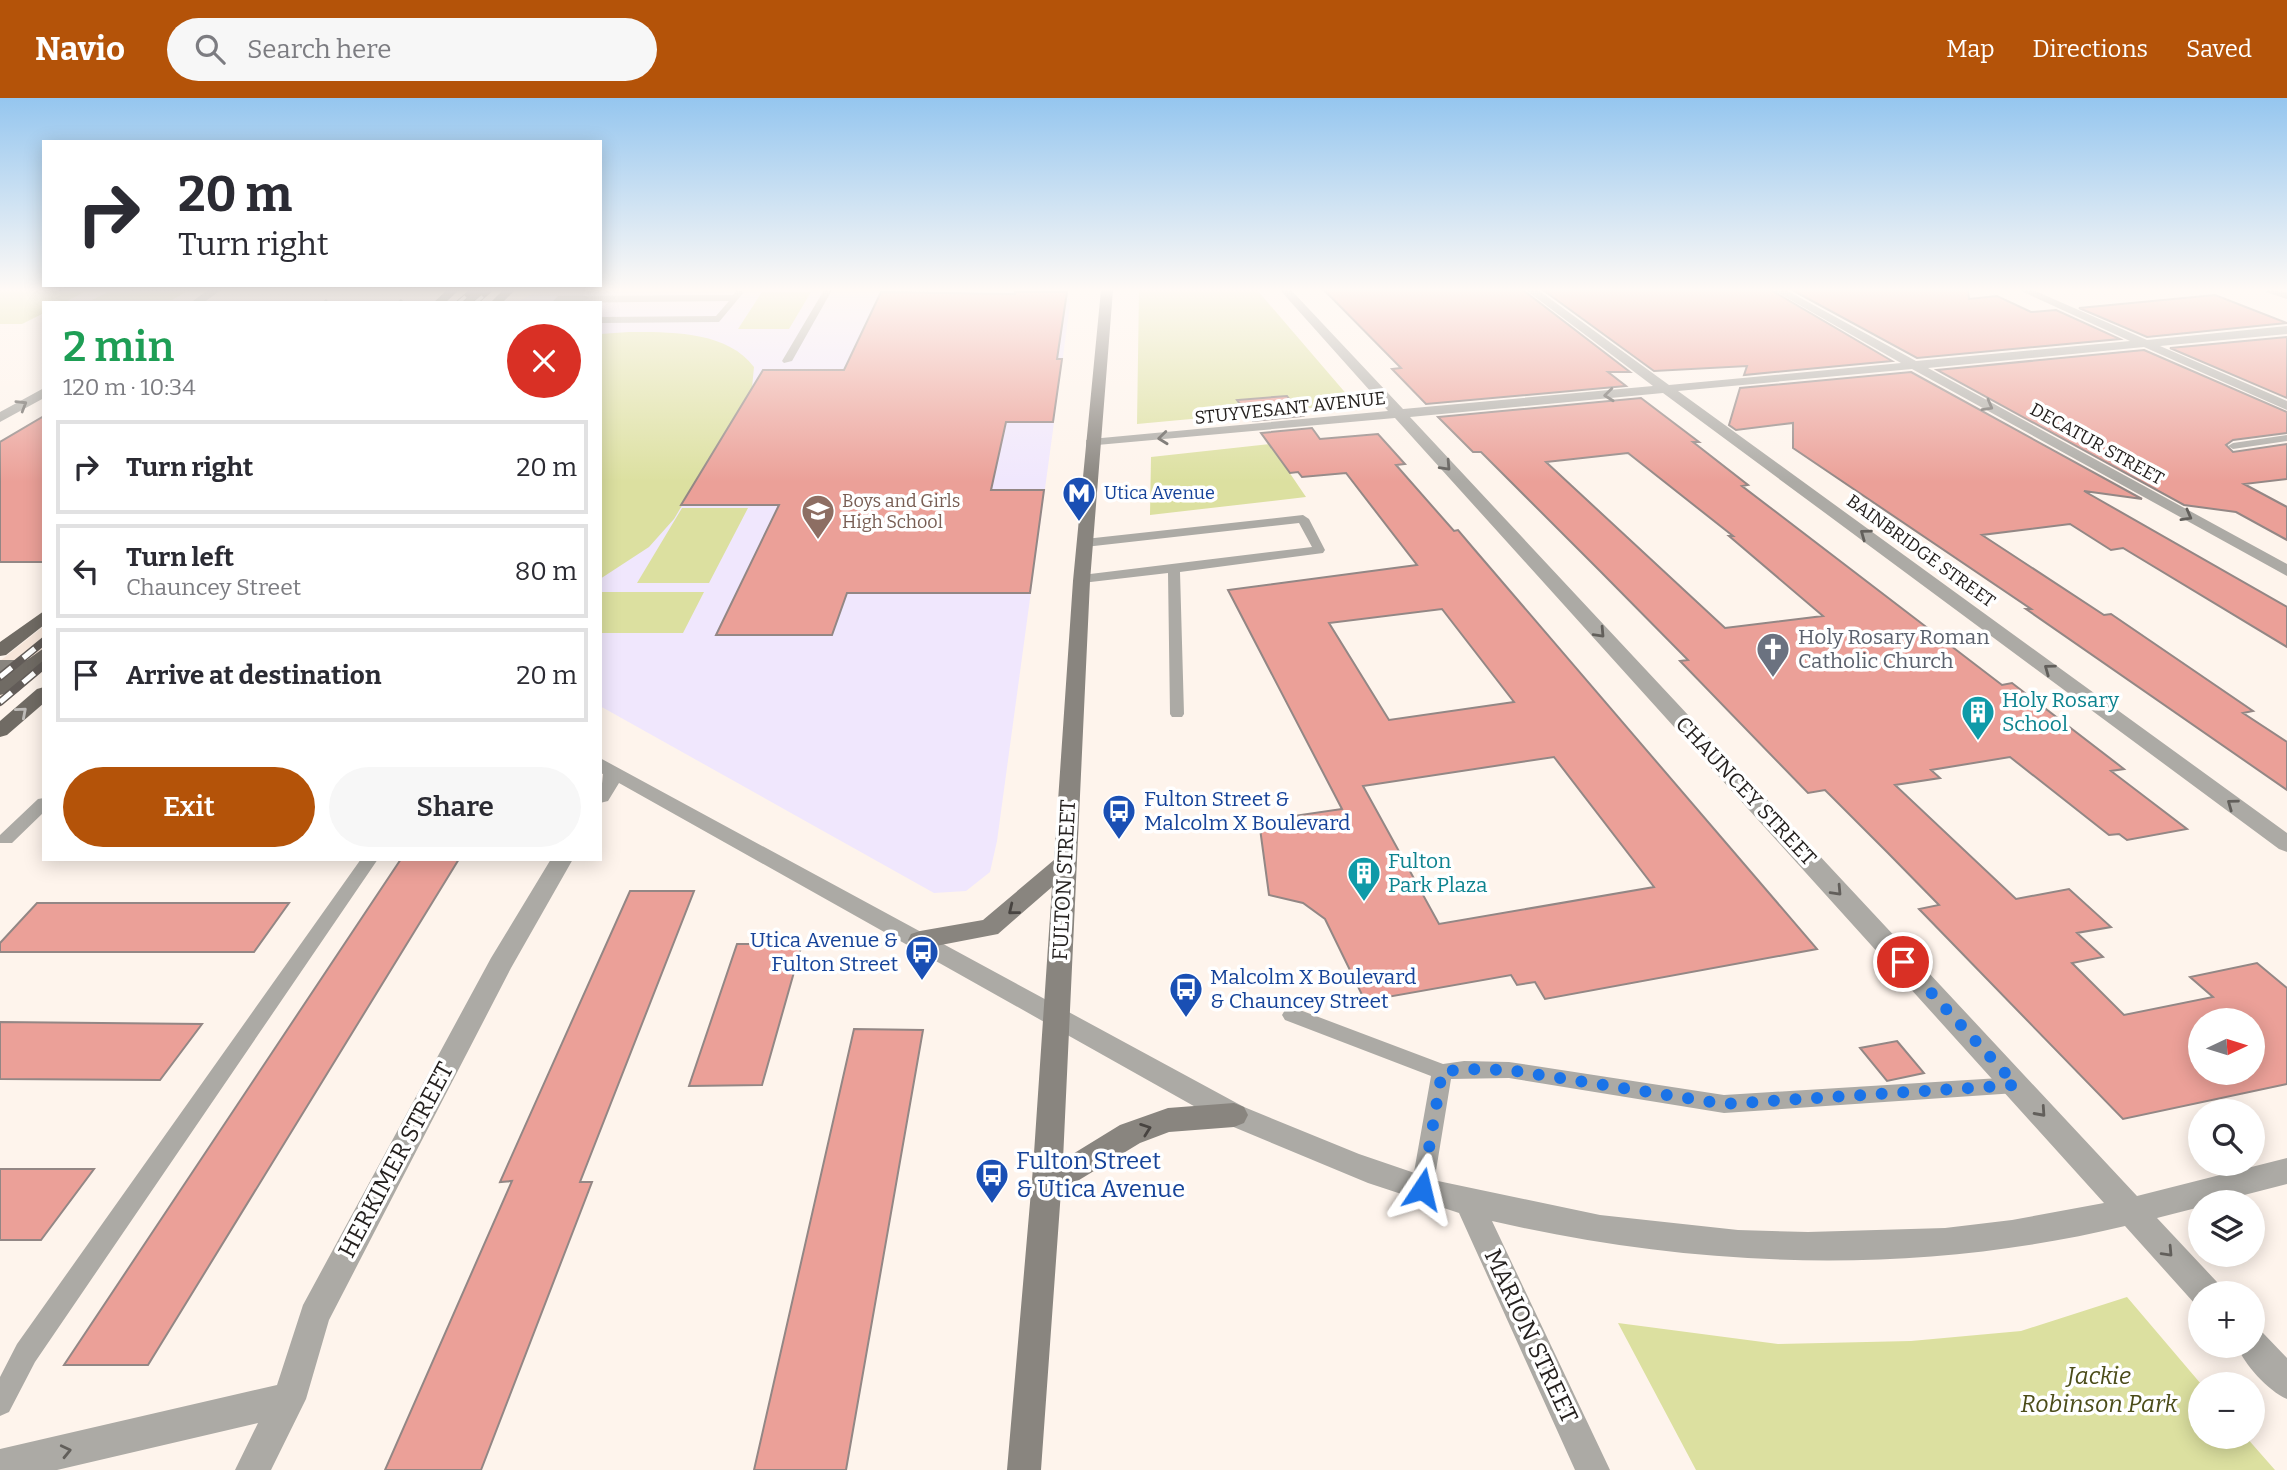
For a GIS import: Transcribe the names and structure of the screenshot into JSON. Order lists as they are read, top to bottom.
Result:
{
  "streets": {
    "main road": ["FULTON STREET"],
    "street": [
      "STUYVESANT AVENUE",
      "DECATUR STREET",
      "BAINBRIDGE STREET",
      "CHAUNCEY STREET",
      "HERKIMER STREET",
      "MARION STREET"
    ]
  },
  "crossings": [
    ["STUYVESANT AVENUE", "DECATUR STREET"],
    ["STUYVESANT AVENUE", "BAINBRIDGE STREET"],
    ["STUYVESANT AVENUE", "CHAUNCEY STREET"],
    ["STUYVESANT AVENUE", "FULTON STREET"]
  ],
  "one_way": ["STUYVESANT AVENUE", "BAINBRIDGE STREET", "CHAUNCEY STREET"],
  "parks": ["Jackie Robinson Park"],
  "places": {
    "metro station": ["Utica Avenue"],
    "school or university": ["Boys and Girls High School"],
    "church": ["Holy Rosary Roman Catholic Church"],
    "building": ["Holy Rosary School", "Fulton Park Plaza"],
    "bus stop": [
      "Fulton Street & Malcolm X Boulevard",
      "Utica Avenue & Fulton Street",
      "Malcolm X Boulevard & Chauncey Street",
      "Fulton Street & Utica Avenue"
    ]
  },
  "north": "right",
  "page": {
    "header": "Navio",
    "search": "Search here",
    "nav": ["Map", "Directions", "Saved"],
    "turn": ["20 m", "Turn right"],
    "heading": ["2 min", "120 m · 10:34"],
    "list": [
      {
        "name": "Turn right",
        "value": "20 m"
      },
      {
        "name": "Turn left",
        "note": "Chauncey Street",
        "value": "80 m"
      },
      {
        "name": "Arrive at destination",
        "value": "20 m"
      }
    ],
    "buttons": ["Exit", "Share"],
    "map_buttons": ["+", "−"]
  }
}
